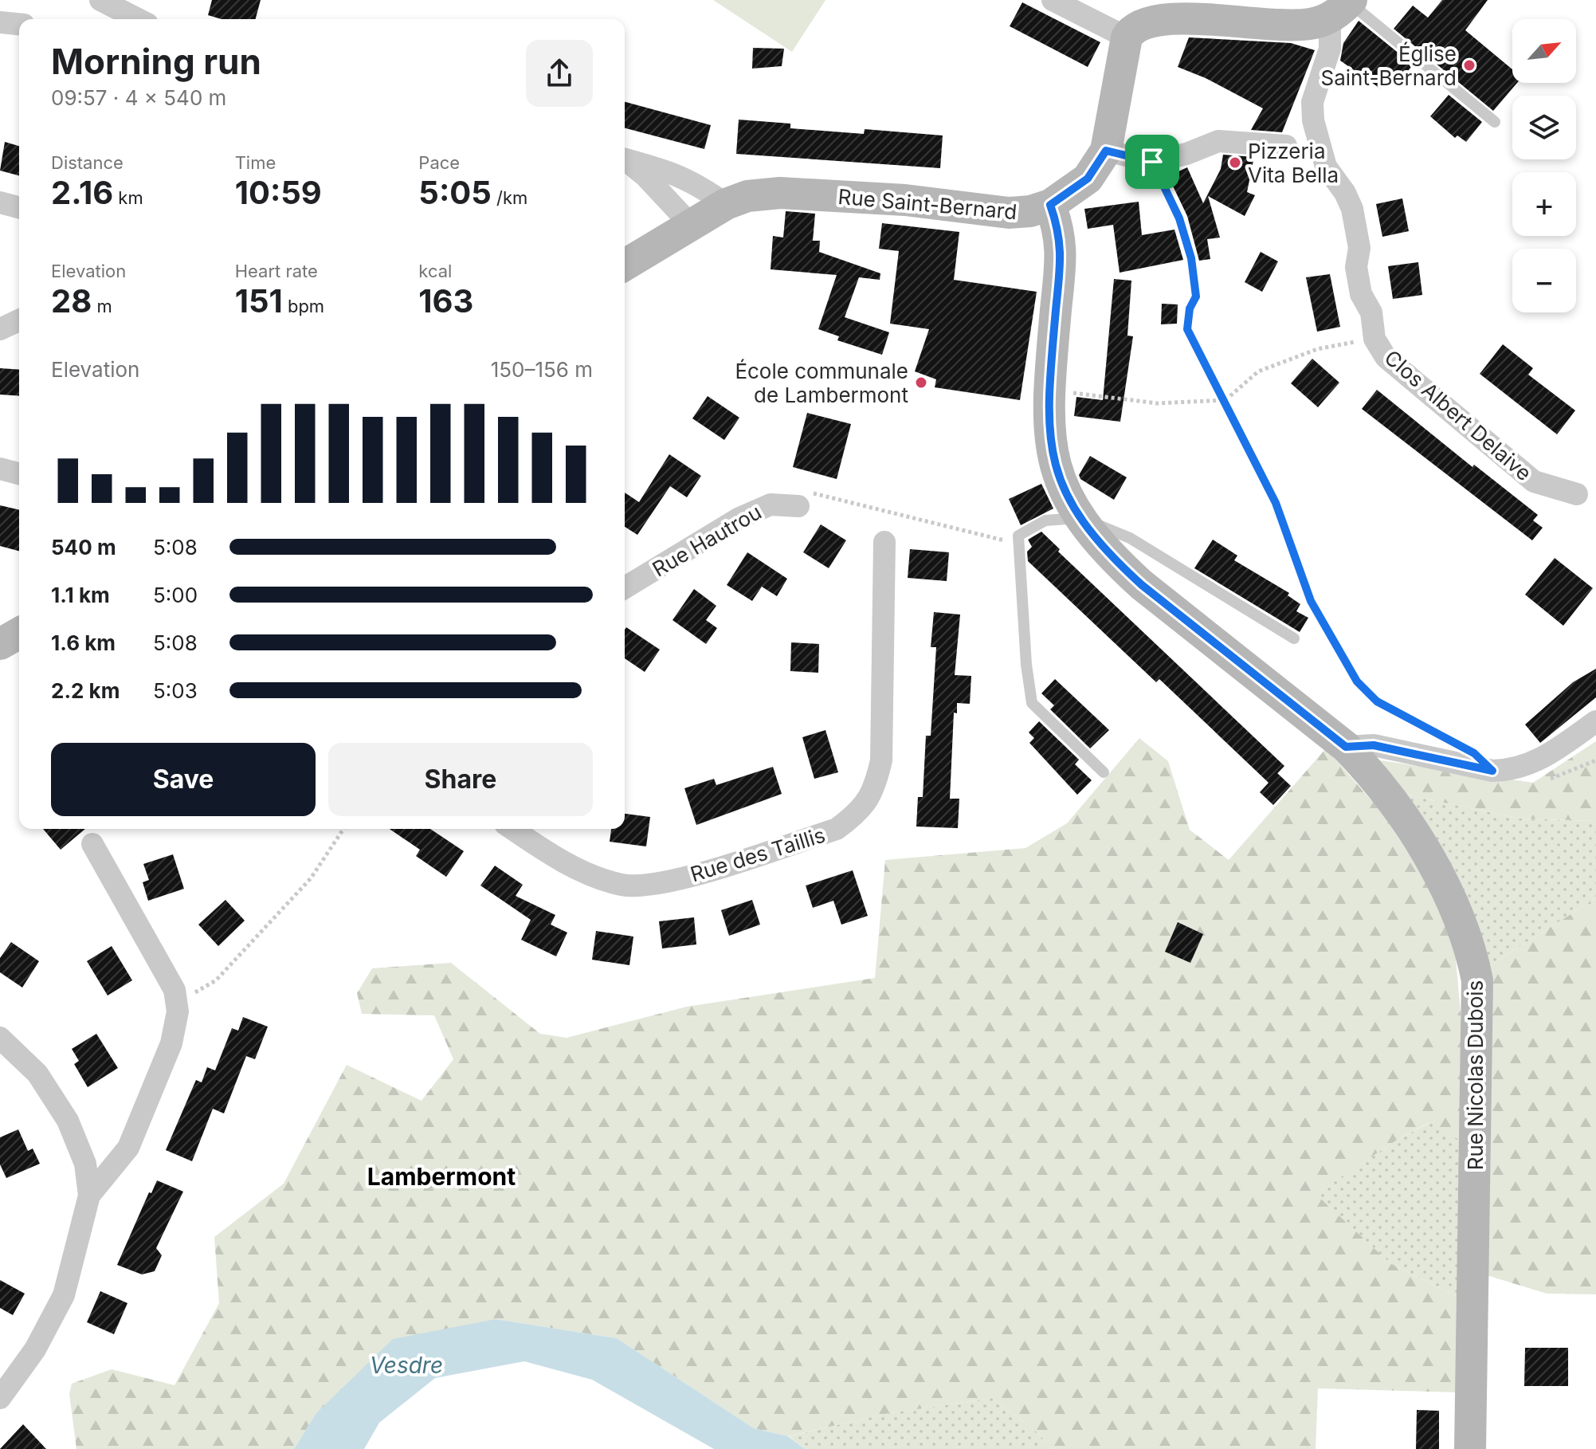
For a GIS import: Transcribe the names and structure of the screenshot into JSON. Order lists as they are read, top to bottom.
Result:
{
  "streets": {
    "street": [
      "Rue Saint-Bernard",
      "Clos Albert Delaive",
      "Rue Hautrou",
      "Rue des Taillis",
      "Rue Nicolas Dubois"
    ]
  },
  "crossings": [
    ["Rue Saint-Bernard", "Clos Albert Delaive"],
    ["Rue Saint-Bernard", "Rue Nicolas Dubois"]
  ],
  "districts": ["Lambermont"],
  "water": ["Vesdre"],
  "places": ["Église Saint-Bernard", "Pizzeria Vita Bella", "École communale de Lambermont"],
  "north": "top right",
  "page": {
    "map_buttons": ["+", "−"],
    "heading": ["Morning run", "09:57 · 4 × 540 m"],
    "stats": [
      ["Distance", "2.16 km"],
      ["Time", "10:59"],
      ["Pace", "5:05 /km"],
      ["Elevation", "28 m"],
      ["Heart rate", "151 bpm"],
      ["kcal", "163"]
    ],
    "chart": ["Elevation", "150–156 m"],
    "list": [
      {
        "name": "540 m",
        "note": "5:08"
      },
      {
        "name": "1.1 km",
        "note": "5:00"
      },
      {
        "name": "1.6 km",
        "note": "5:08"
      },
      {
        "name": "2.2 km",
        "note": "5:03"
      }
    ],
    "buttons": ["Save", "Share"]
  }
}
